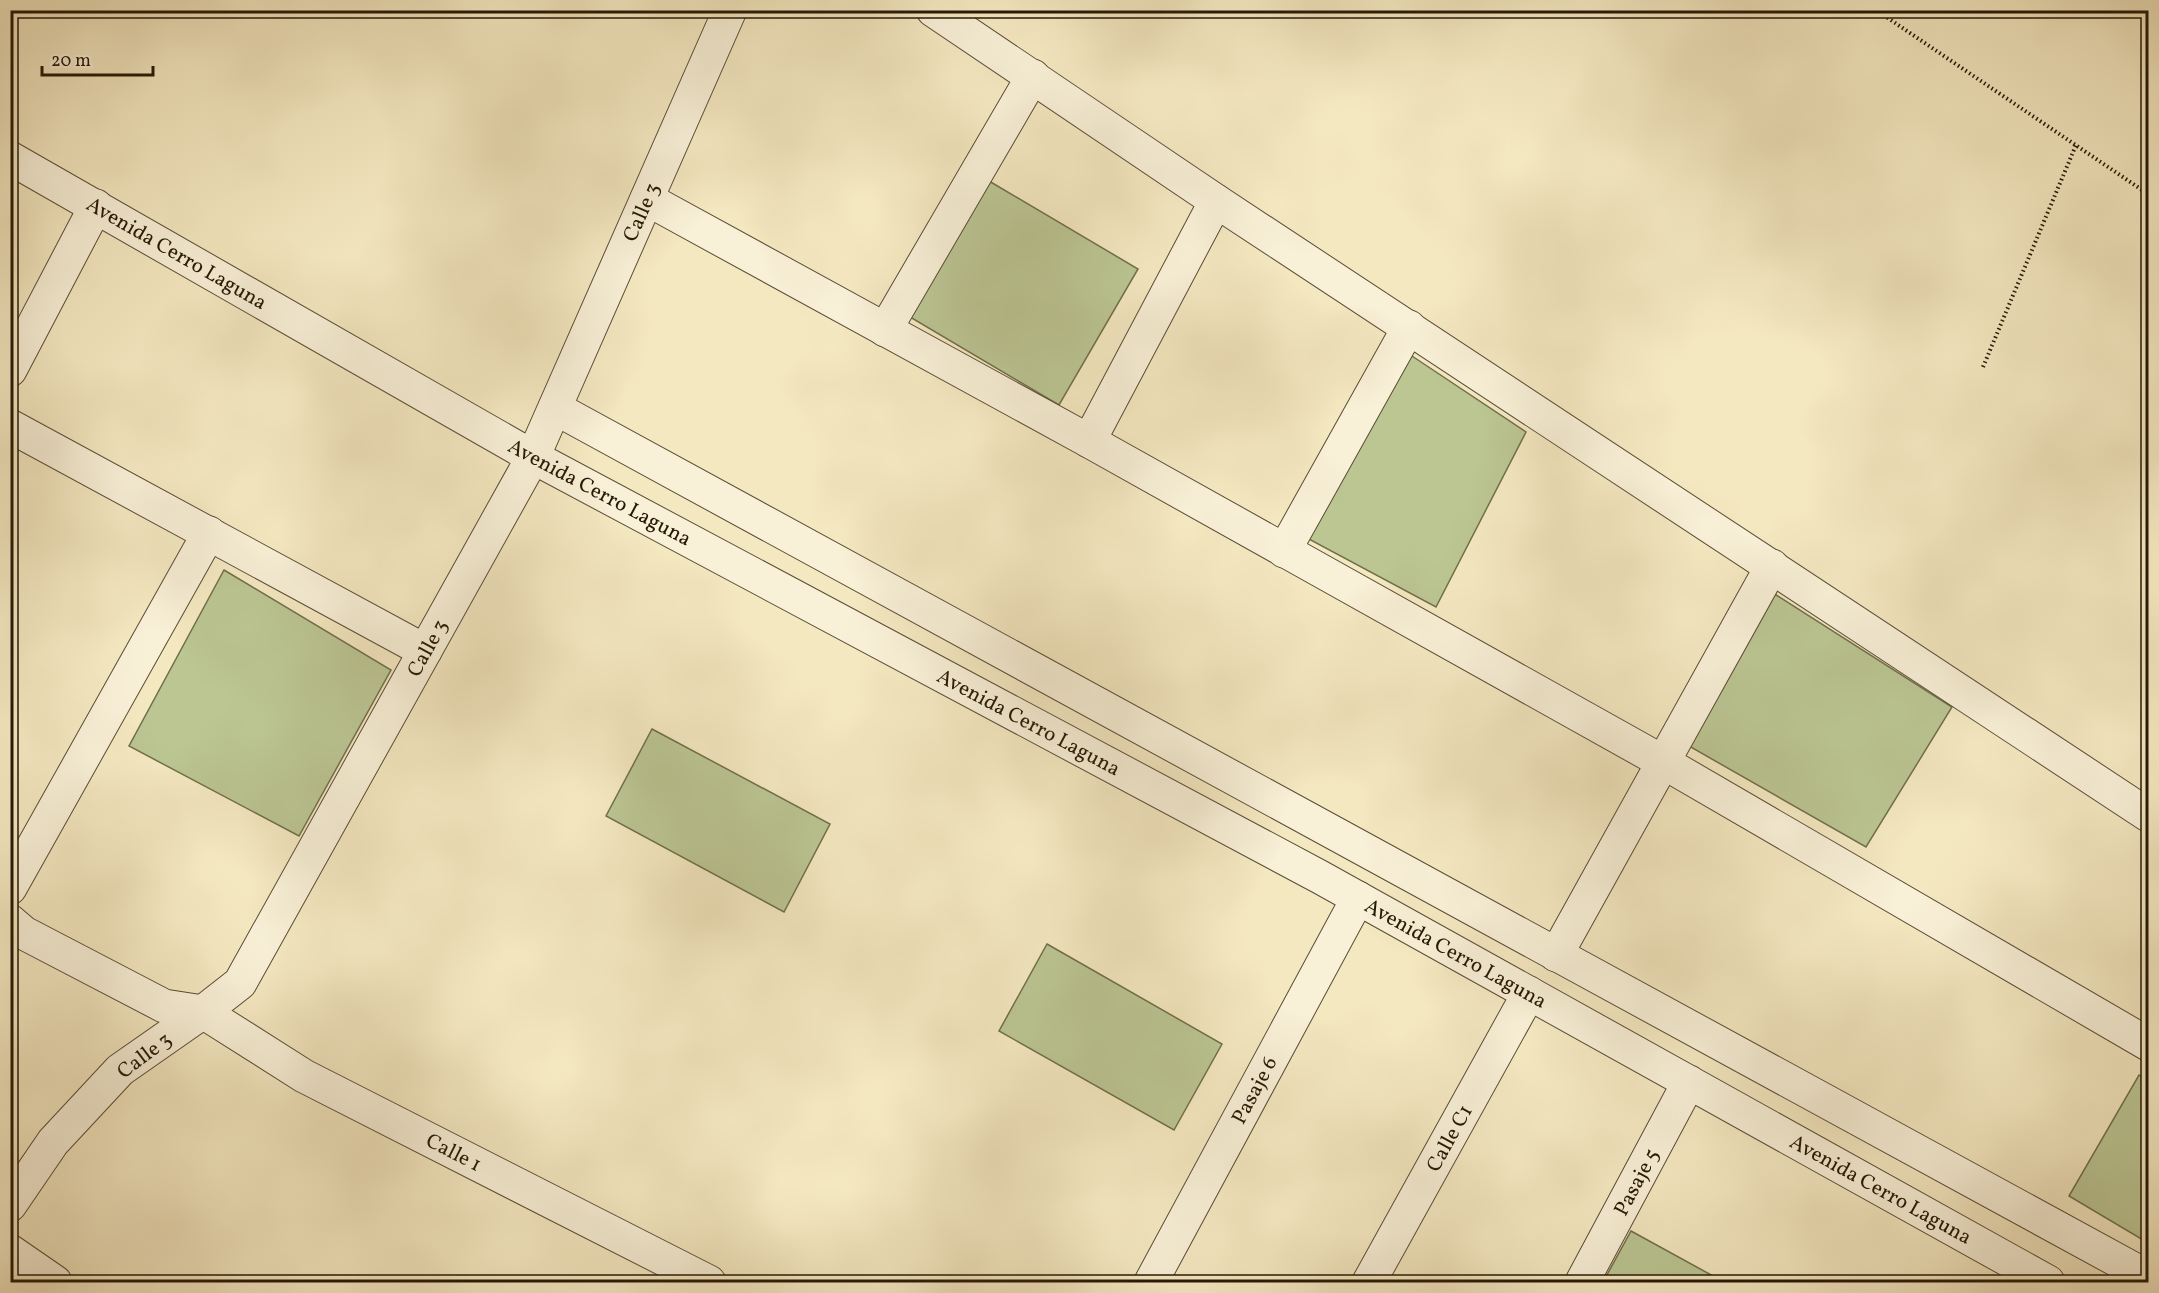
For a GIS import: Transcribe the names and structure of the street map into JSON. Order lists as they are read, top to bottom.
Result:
{
  "streets": {
    "street": [
      "Calle 3",
      "Avenida Cerro Laguna",
      "Pasaje 6",
      "Calle C1",
      "Calle 1",
      "Pasaje 5"
    ]
  },
  "crossings": [
    ["Calle 3", "Avenida Cerro Laguna"],
    ["Calle 3", "Calle 1"],
    ["Avenida Cerro Laguna", "Pasaje 6"],
    ["Avenida Cerro Laguna", "Calle C1"],
    ["Avenida Cerro Laguna", "Pasaje 5"]
  ],
  "scale_bar": "20 m"
}
